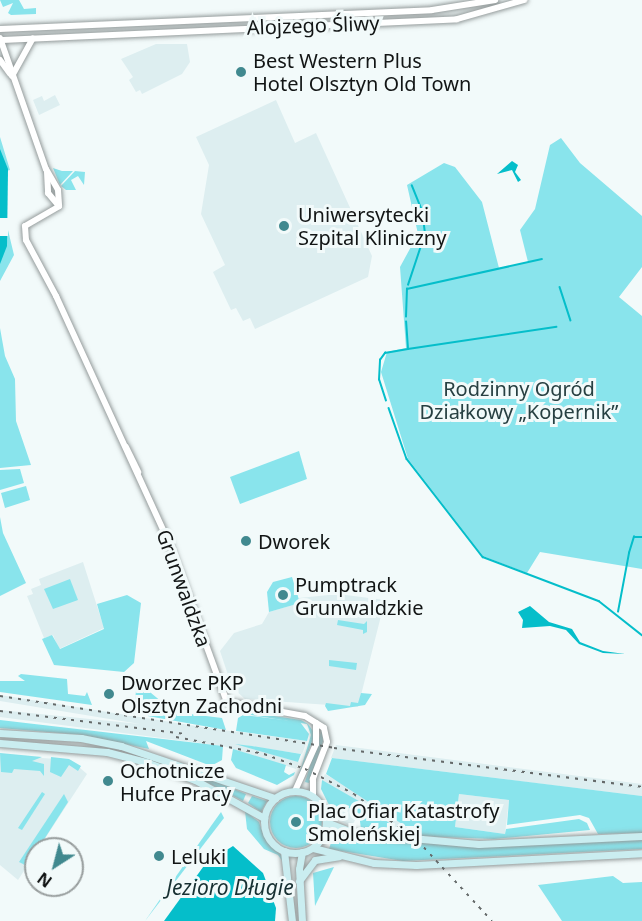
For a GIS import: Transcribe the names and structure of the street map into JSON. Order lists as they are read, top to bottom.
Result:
{
  "streets": {
    "street": ["Alojzego Śliwy", "Grunwaldzka"]
  },
  "water": ["Jezioro Długie"],
  "parks": ["Rodzinny Ogród Działkowy „Kopernik”"],
  "places": [
    "Best Western Plus Hotel Olsztyn Old Town",
    "Uniwersytecki Szpital Kliniczny",
    "Dworek",
    "Pumptrack Grunwaldzkie",
    "Dworzec PKP Olsztyn Zachodni",
    "Ochotnicze Hufce Pracy",
    "Plac Ofiar Katastrofy Smoleńskiej",
    "Leluki"
  ],
  "north": "bottom left"
}
